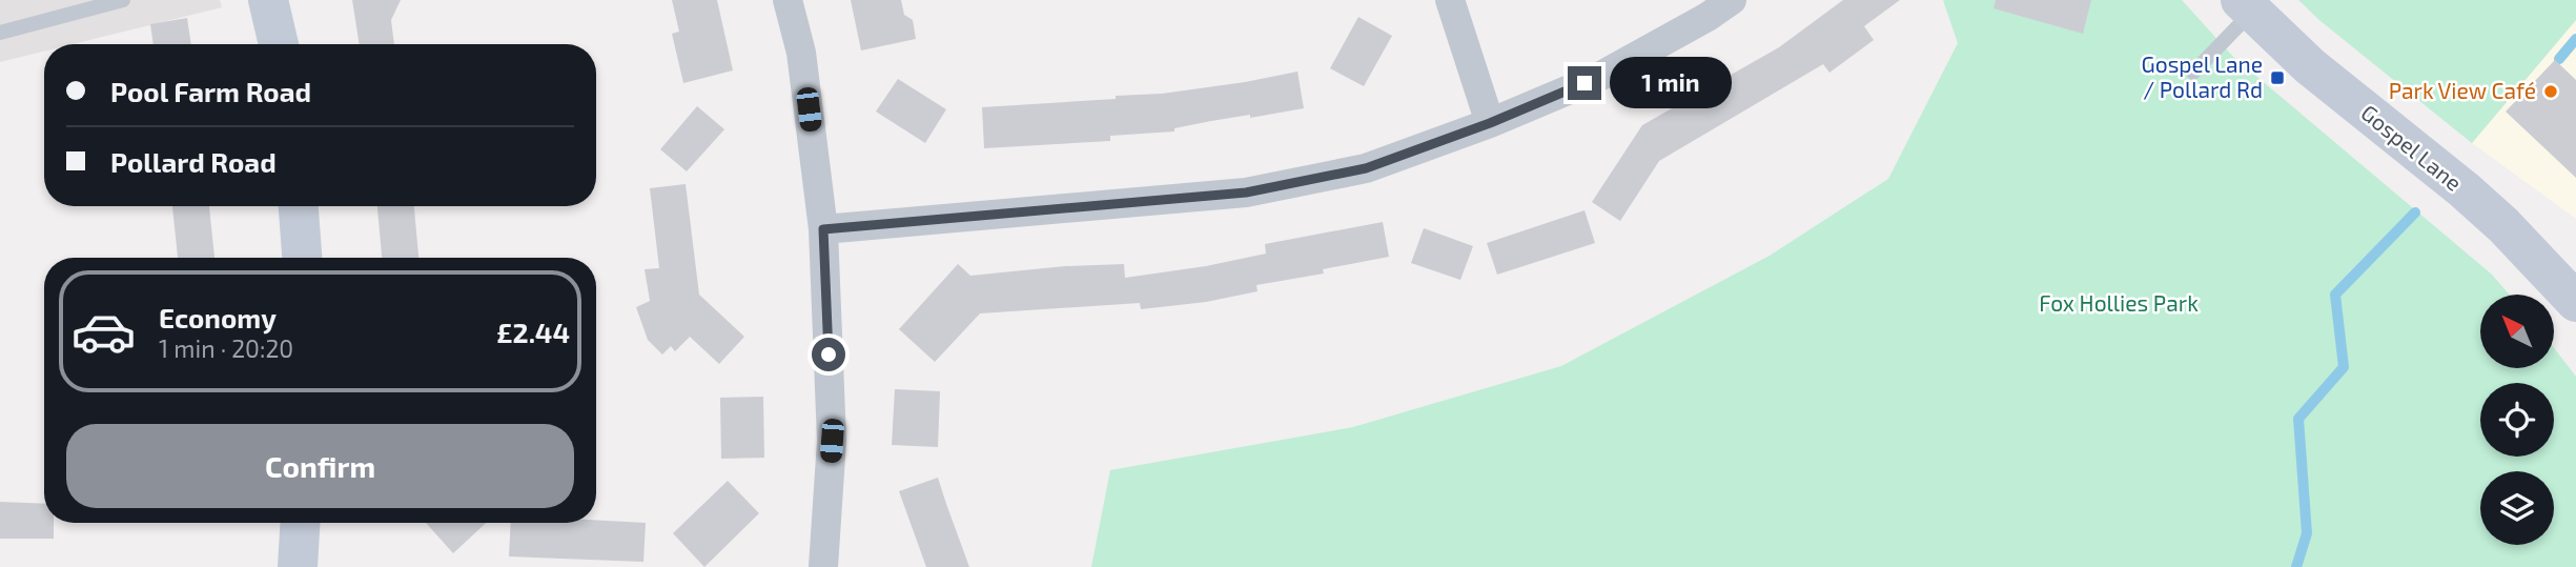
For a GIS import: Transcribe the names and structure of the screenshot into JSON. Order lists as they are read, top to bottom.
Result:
{
  "streets": {
    "street": ["Gospel Lane"]
  },
  "parks": ["Fox Hollies Park"],
  "places": {
    "transit": ["Gospel Lane / Pollard Rd"],
    "other": ["Park View Café"]
  },
  "north": "top left",
  "page": {
    "banner": ["Pool Farm Road", "Pollard Road"],
    "bubble": "1 min",
    "list": [
      {
        "name": "Economy",
        "note": "1 min · 20:20",
        "value": "£2.44"
      }
    ],
    "buttons": "Confirm"
  }
}
